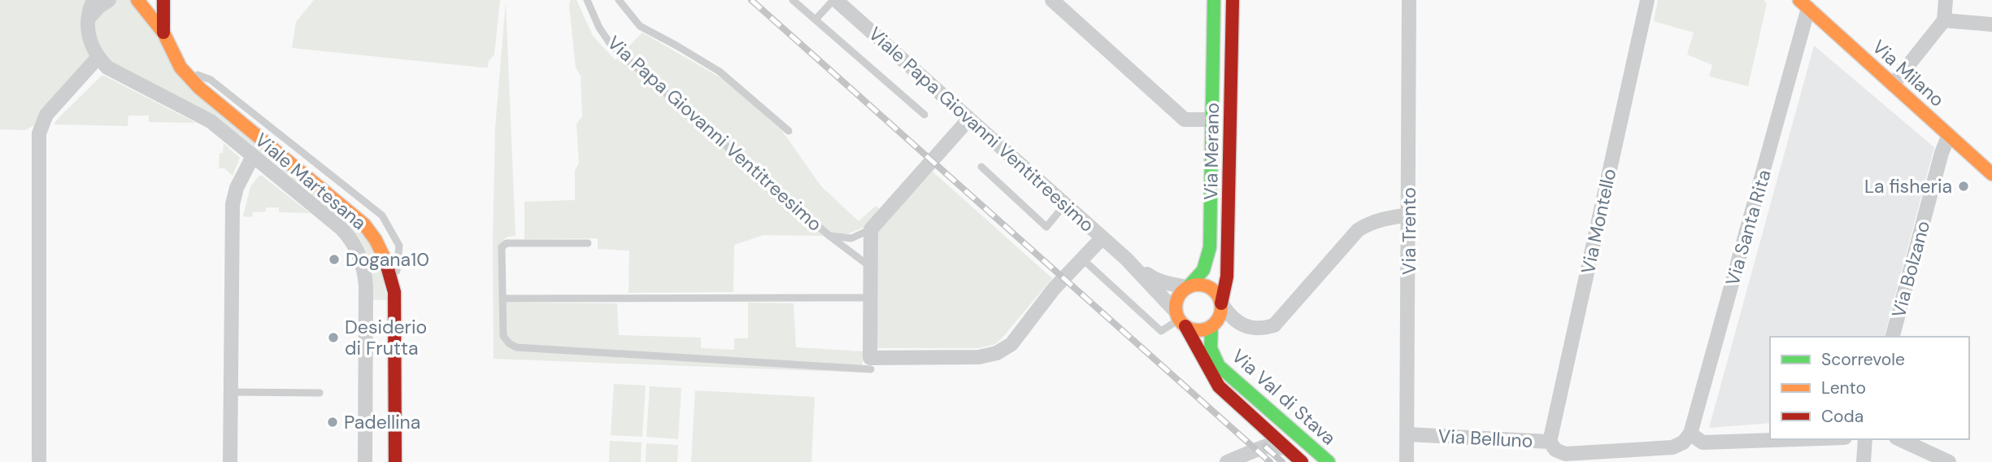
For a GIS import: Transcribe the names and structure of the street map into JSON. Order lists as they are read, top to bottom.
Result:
{
  "streets": {
    "street": [
      "Via Milano",
      "Viale Papa Giovanni Ventitreesimo",
      "Via Merano",
      "Viale Martesana",
      "Via Montello",
      "Via Santa Rita",
      "Via Trento",
      "Via Bolzano",
      "Via Val di Stava",
      "Via Belluno"
    ],
    "lane": ["Via Papa Giovanni Ventitreesimo"]
  },
  "crossings": [
    ["Via Milano", "Via Santa Rita"],
    ["Via Milano", "Via Bolzano"],
    ["Viale Papa Giovanni Ventitreesimo", "Via Merano"],
    ["Viale Papa Giovanni Ventitreesimo", "Via Val di Stava"],
    ["Via Merano", "Via Val di Stava"],
    ["Via Montello", "Via Belluno"],
    ["Via Santa Rita", "Via Belluno"],
    ["Via Trento", "Via Belluno"]
  ],
  "places": [
    "La fisheria",
    "Dogana10",
    "Desiderio di Frutta",
    "Padellina"
  ],
  "legend": ["Scorrevole", "Lento", "Coda"]
}
